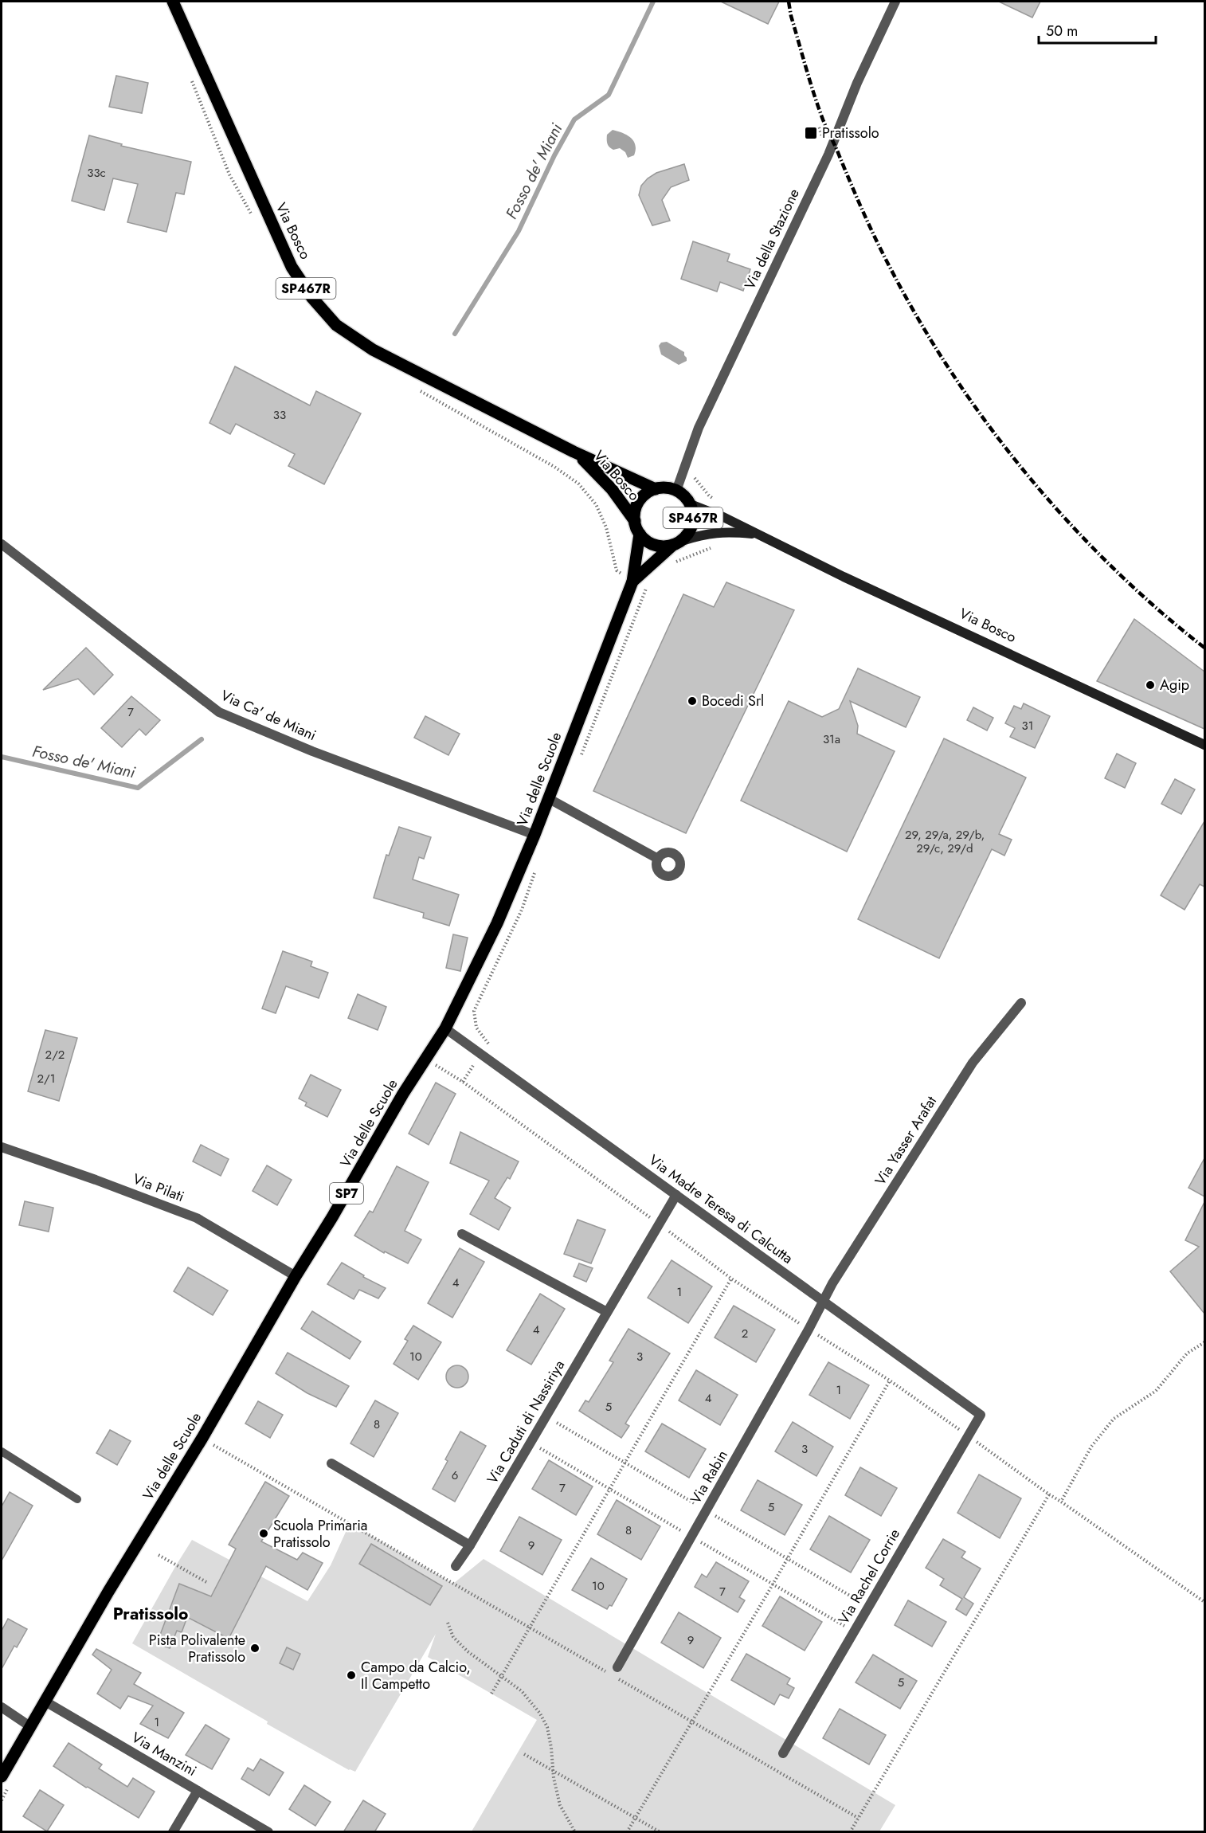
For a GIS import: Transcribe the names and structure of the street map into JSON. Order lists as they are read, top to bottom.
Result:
{
  "streets": {
    "main road": [
      "Via Bosco",
      "SP467R",
      "Via delle Scuole",
      "SP7"
    ],
    "street": [
      "Via della Stazione",
      "Via Ca' de Miani",
      "Via Yasser Arafat",
      "Via Pilati",
      "Via Madre Teresa di Calcutta",
      "Via Caduti di Nassiriya",
      "Via Rabin",
      "Via Rachel Corrie",
      "Via Manzini"
    ]
  },
  "crossings": [
    ["Via Bosco", "Via della Stazione"],
    ["Via Bosco", "SP467R"],
    ["Via Bosco", "Via delle Scuole"],
    ["Via della Stazione", "SP467R"],
    ["Via della Stazione", "Via delle Scuole"],
    ["SP467R", "Via delle Scuole"],
    ["Via Ca' de Miani", "Via delle Scuole"],
    ["Via delle Scuole", "Via Pilati"],
    ["Via delle Scuole", "Via Madre Teresa di Calcutta"],
    ["Via delle Scuole", "Via Manzini"],
    ["Via Yasser Arafat", "Via Madre Teresa di Calcutta"],
    ["Via Yasser Arafat", "Via Rabin"],
    ["Via Madre Teresa di Calcutta", "Via Caduti di Nassiriya"],
    ["Via Madre Teresa di Calcutta", "Via Rabin"],
    ["Via Madre Teresa di Calcutta", "Via Rachel Corrie"]
  ],
  "districts": ["Pratissolo"],
  "water": ["Fosso de' Miani"],
  "places": {
    "transit": ["Pratissolo"],
    "other": [
      "Agip",
      "Bocedi Srl",
      "Scuola Primaria Pratissolo",
      "Pista Polivalente Pratissolo",
      "Campo da Calcio, Il Campetto"
    ]
  },
  "house_numbers": [
    "33c",
    "33",
    "7",
    "31",
    "31a",
    "29, 29/a, 29/b, 29/c, 29/d",
    "2/2",
    "2/1",
    "4",
    "1",
    "4",
    "2",
    "10",
    "3",
    "1",
    "4",
    "5",
    "8",
    "3",
    "6",
    "7",
    "5",
    "8",
    "9",
    "10",
    "7",
    "9",
    "5",
    "1"
  ],
  "scale_bar": "50 m"
}
